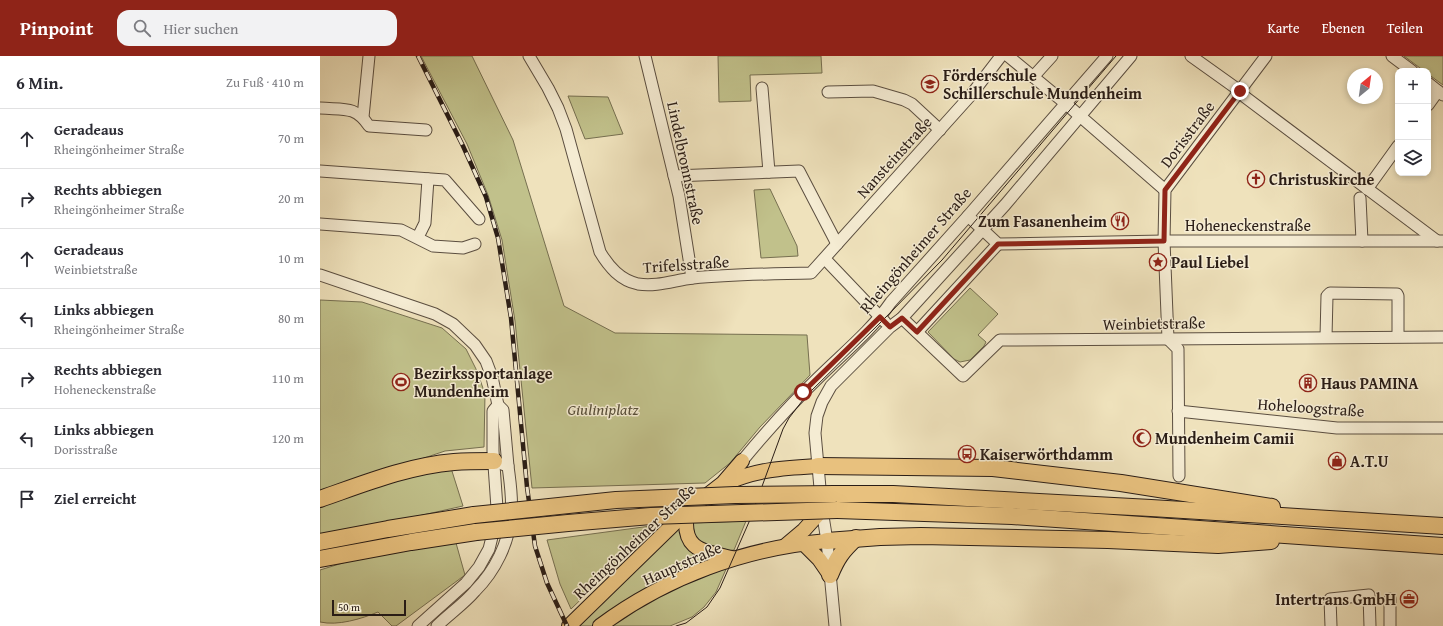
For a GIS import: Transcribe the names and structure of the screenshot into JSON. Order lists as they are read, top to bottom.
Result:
{
  "streets": {
    "main road": ["Rheingönheimer Straße", "Hauptstraße"],
    "street": [
      "Dorisstraße",
      "Nansteinstraße",
      "Lindelbronnstraße",
      "Hoheneckenstraße",
      "Trifelsstraße",
      "Weinbietstraße",
      "Hoheloogstraße"
    ]
  },
  "crossings": [
    ["Dorisstraße", "Hoheneckenstraße"],
    ["Dorisstraße", "Weinbietstraße"],
    ["Nansteinstraße", "Trifelsstraße"],
    ["Lindelbronnstraße", "Trifelsstraße"],
    ["Rheingönheimer Straße", "Weinbietstraße"]
  ],
  "parks": ["Giuliniplatz"],
  "places": {
    "school or university": ["Förderschule Schillerschule Mundenheim"],
    "church": ["Christuskirche"],
    "restaurant": ["Zum Fasanenheim"],
    "place": ["Paul Liebel"],
    "sports": ["Bezirkssportanlage Mundenheim"],
    "building": ["Haus PAMINA"],
    "mosque": ["Mundenheim Camii"],
    "bus stop": ["Kaiserwörthdamm"],
    "shop": ["A.T.U"],
    "office": ["Intertrans GmbH"]
  },
  "scale_bar": "50 m",
  "north": "top right",
  "page": {
    "header": "Pinpoint",
    "search": "Hier suchen",
    "nav": ["Karte", "Ebenen", "Teilen"],
    "heading": ["6 Min.", "Zu Fuß · 410 m"],
    "map_buttons": ["+", "−"],
    "list": [
      ["Geradeaus", "Rheingönheimer Straße", "70 m"],
      ["Rechts abbiegen", "Rheingönheimer Straße", "20 m"],
      ["Geradeaus", "Weinbietstraße", "10 m"],
      ["Links abbiegen", "Rheingönheimer Straße", "80 m"],
      ["Rechts abbiegen", "Hoheneckenstraße", "110 m"],
      ["Links abbiegen", "Dorisstraße", "120 m"],
      "Ziel erreicht"
    ],
    "scale": "50 m"
  }
}
